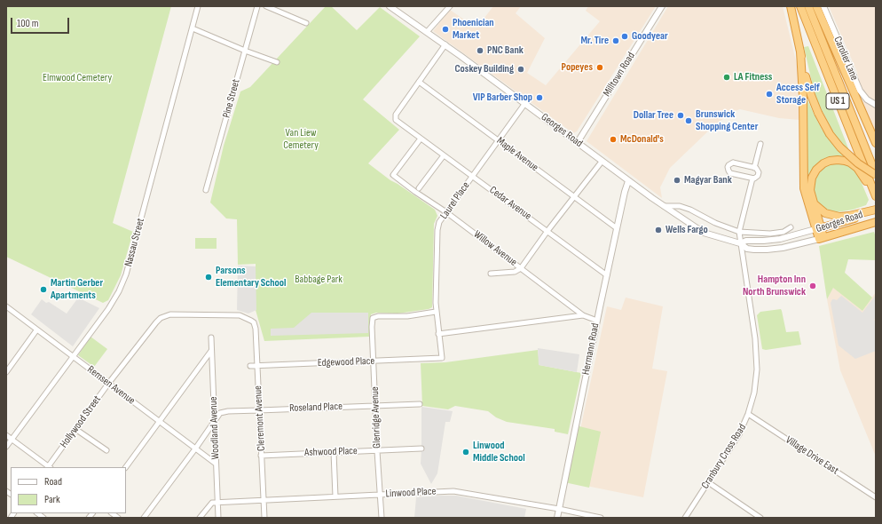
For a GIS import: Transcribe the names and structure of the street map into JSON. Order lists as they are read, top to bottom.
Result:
{
  "streets": {
    "highway": ["US 1", "Georges Road"],
    "street": [
      "Carolier Lane",
      "Milltown Road",
      "Pine Street",
      "Maple Avenue",
      "Laurel Place",
      "Cedar Avenue",
      "Nassau Street",
      "Willow Avenue",
      "Hermann Road",
      "Edgewood Place",
      "Remsen Avenue",
      "Roseland Place",
      "Glenridge Avenue",
      "Cleremont Avenue",
      "Hollywood Street",
      "Woodland Avenue",
      "Ashwood Place",
      "Village Drive East",
      "Cranbury Cross Road",
      "Linwood Place"
    ]
  },
  "crossings": [
    ["Milltown Road", "Georges Road"],
    ["Georges Road", "Laurel Place"],
    ["Georges Road", "Hermann Road"],
    ["Georges Road", "Cranbury Cross Road"],
    ["Maple Avenue", "Laurel Place"],
    ["Maple Avenue", "Cedar Avenue"],
    ["Maple Avenue", "Hermann Road"],
    ["Laurel Place", "Cedar Avenue"],
    ["Laurel Place", "Willow Avenue"],
    ["Laurel Place", "Edgewood Place"],
    ["Laurel Place", "Glenridge Avenue"],
    ["Cedar Avenue", "Willow Avenue"],
    ["Cedar Avenue", "Hermann Road"],
    ["Nassau Street", "Remsen Avenue"],
    ["Willow Avenue", "Hermann Road"],
    ["Hermann Road", "Linwood Place"],
    ["Edgewood Place", "Glenridge Avenue"],
    ["Edgewood Place", "Cleremont Avenue"],
    ["Remsen Avenue", "Hollywood Street"],
    ["Remsen Avenue", "Woodland Avenue"],
    ["Roseland Place", "Glenridge Avenue"],
    ["Roseland Place", "Cleremont Avenue"],
    ["Roseland Place", "Woodland Avenue"],
    ["Glenridge Avenue", "Ashwood Place"],
    ["Glenridge Avenue", "Linwood Place"],
    ["Cleremont Avenue", "Hollywood Street"],
    ["Cleremont Avenue", "Ashwood Place"],
    ["Cleremont Avenue", "Linwood Place"],
    ["Woodland Avenue", "Linwood Place"],
    ["Village Drive East", "Cranbury Cross Road"]
  ],
  "parks": ["Elmwood Cemetery", "Van Liew Cemetery", "Babbage Park"],
  "places": [
    "Phoenician Market",
    "Goodyear",
    "Mr. Tire",
    "PNC Bank",
    "Popeyes",
    "Coskey Building",
    "LA Fitness",
    "Access Self Storage",
    "VIP Barber Shop",
    "Dollar Tree",
    "Brunswick Shopping Center",
    "McDonald's",
    "Magyar Bank",
    "Wells Fargo",
    "Parsons Elementary School",
    "Hampton Inn North Brunswick",
    "Martin Gerber Apartments",
    "Linwood Middle School"
  ],
  "legend": ["Road", "Park"],
  "scale_bar": "100 m"
}
